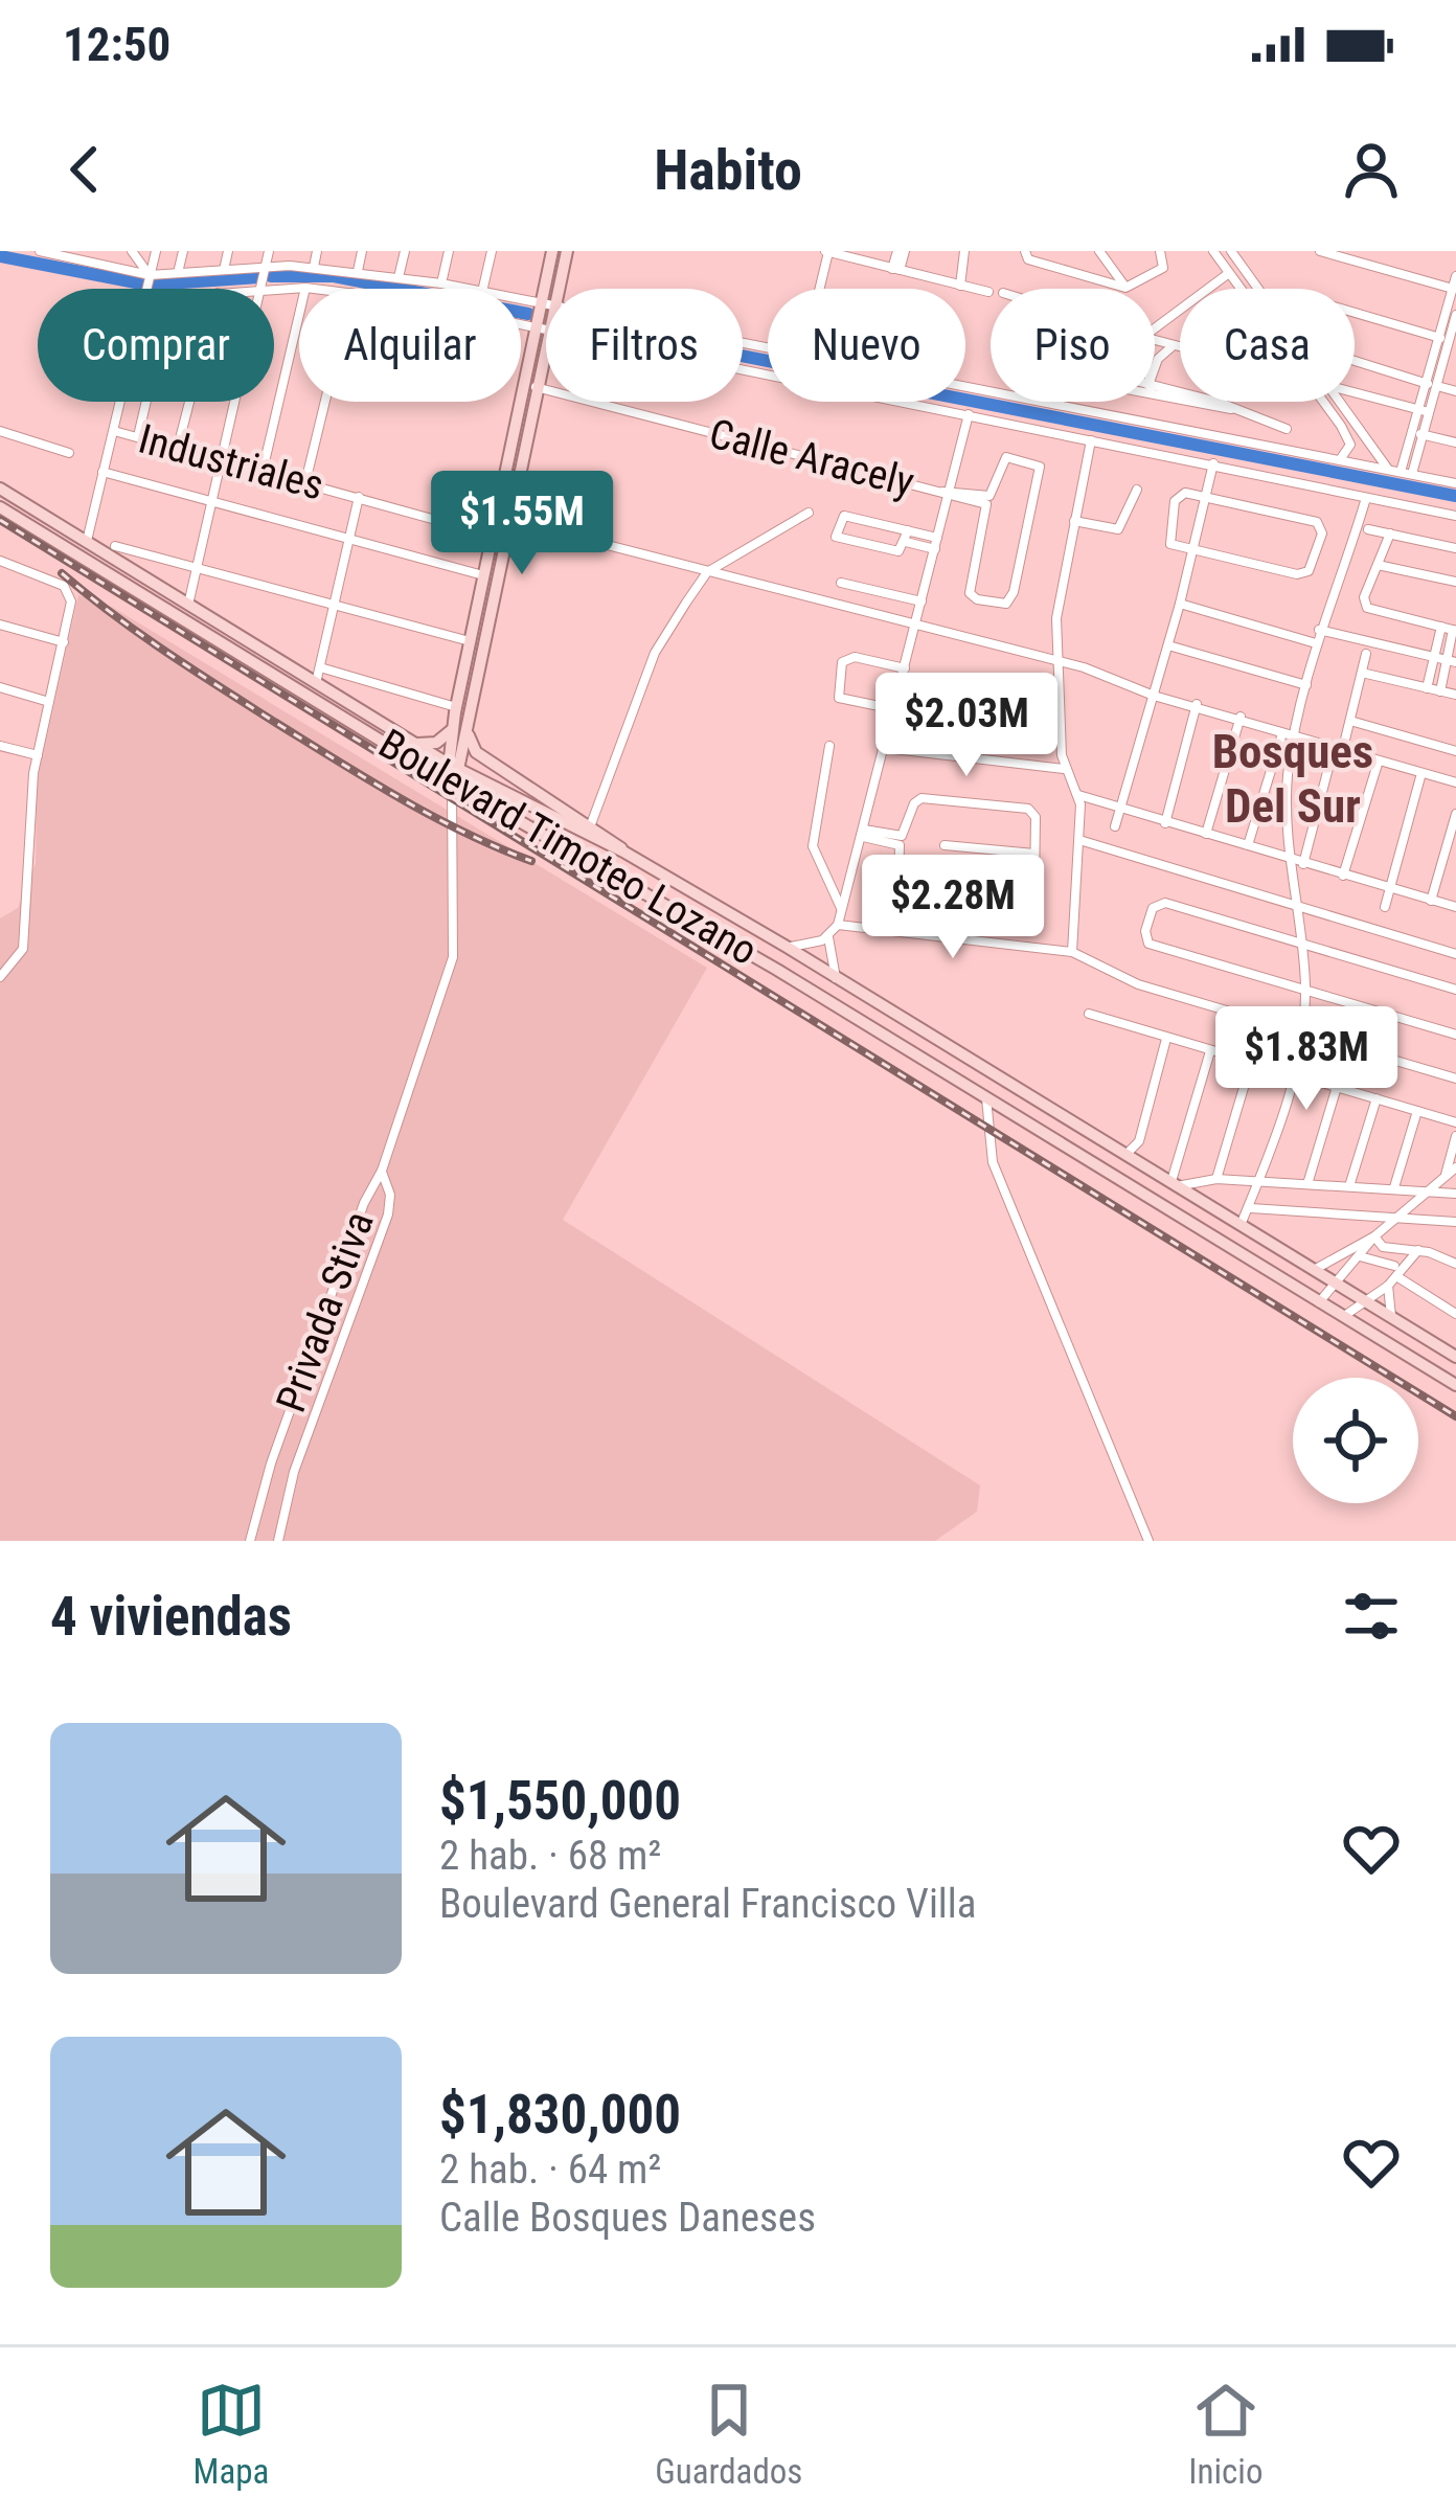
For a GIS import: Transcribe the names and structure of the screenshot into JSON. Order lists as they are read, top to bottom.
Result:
{
  "streets": {
    "main road": ["Boulevard Timoteo Lozano"],
    "street": ["Calle Aracely", "Industriales", "Privada Stiva"]
  },
  "districts": ["Bosques Del Sur"],
  "page": {
    "status": "12:50",
    "header": "Habito",
    "chip": [
      "Comprar",
      "Alquilar",
      "Filtros",
      "Nuevo",
      "Piso",
      "Casa"
    ],
    "price": [
      "$1.55M",
      "$2.03M",
      "$2.28M",
      "$1.83M"
    ],
    "heading": "4 viviendas",
    "list": [
      {
        "name": "$1,550,000",
        "note": "2 hab. · 68 m² · Boulevard General Francisco Villa"
      },
      {
        "name": "$1,830,000",
        "note": "2 hab. · 64 m² · Calle Bosques Daneses"
      }
    ],
    "tabs": ["Mapa", "Guardados", "Inicio"]
  }
}
